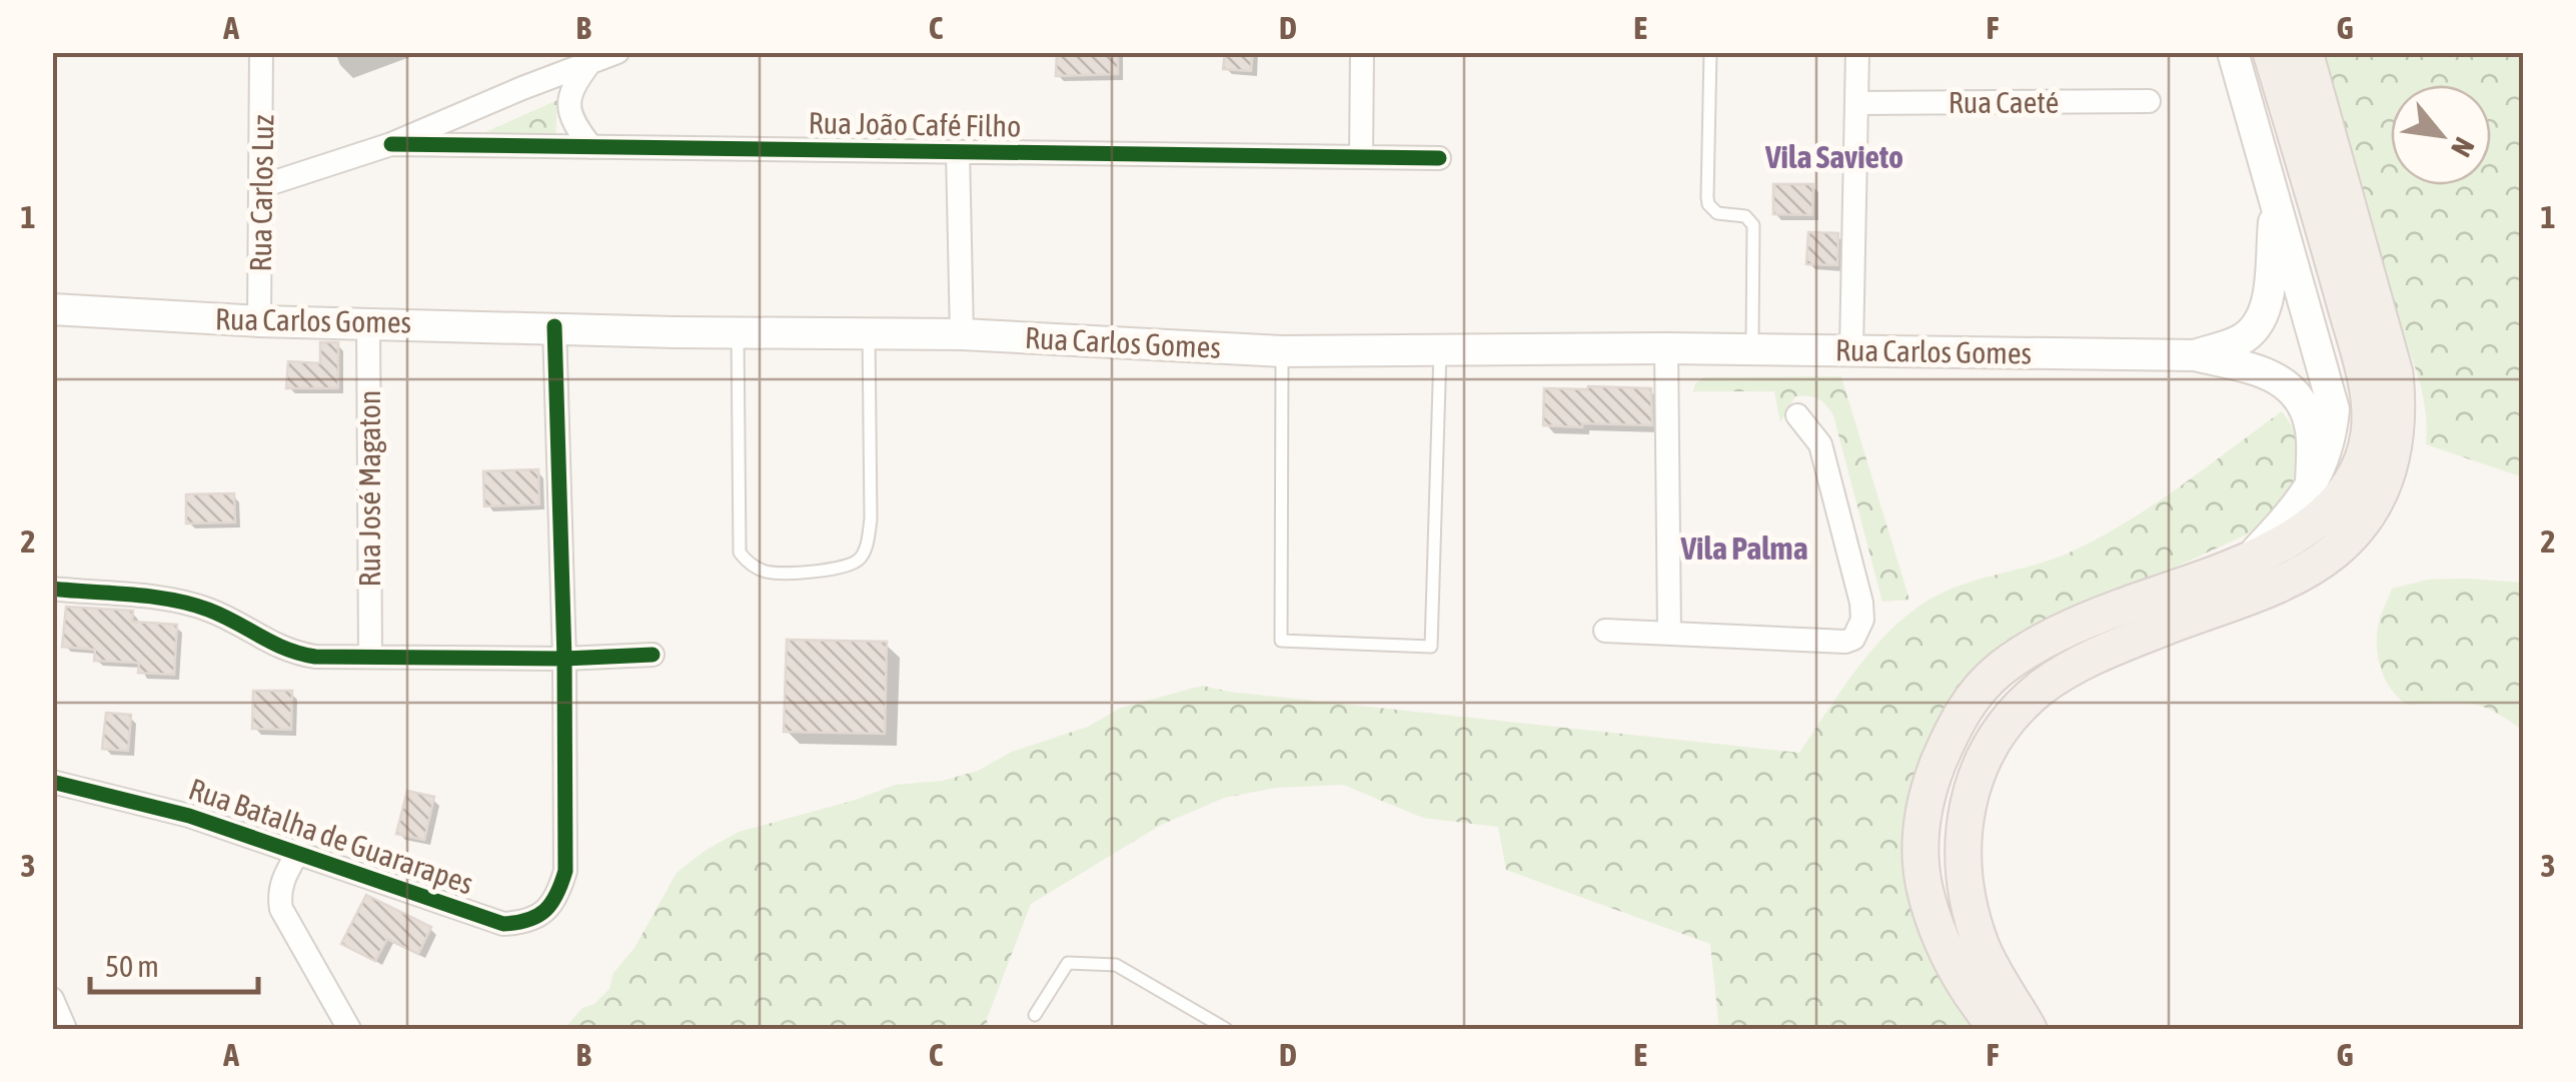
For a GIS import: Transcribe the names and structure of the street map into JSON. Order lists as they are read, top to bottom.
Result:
{
  "streets": {
    "main road": ["Rua Carlos Gomes"],
    "street": [
      "Rua Caeté",
      "Rua João Café Filho",
      "Rua Carlos Luz",
      "Rua José Magaton",
      "Rua Batalha de Guararapes"
    ]
  },
  "crossings": [
    ["Rua Carlos Luz", "Rua Carlos Gomes"],
    ["Rua Carlos Gomes", "Rua José Magaton"]
  ],
  "districts": ["Vila Savieto", "Vila Palma"],
  "scale_bar": "50 m",
  "north": "bottom right",
  "grid": {
    "columns": [
      "A",
      "B",
      "C",
      "D",
      "E",
      "F",
      "G"
    ],
    "rows": ["1", "2", "3"]
  }
}
